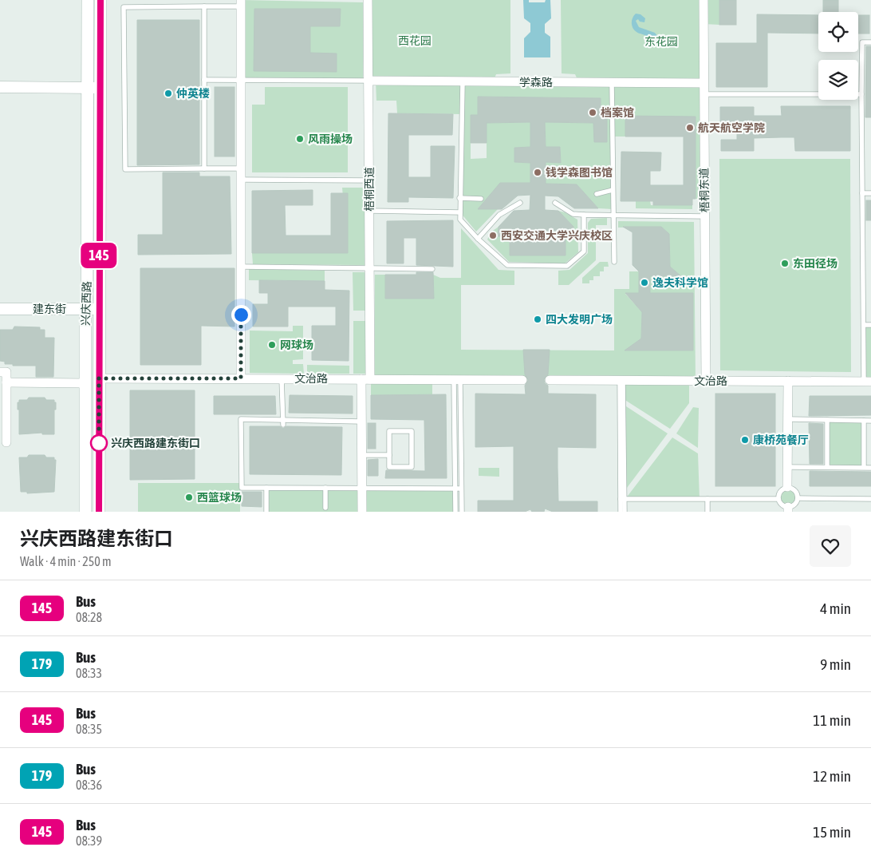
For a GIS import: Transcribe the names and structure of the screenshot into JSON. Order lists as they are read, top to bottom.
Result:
{
  "streets": {
    "main road": ["兴庆西路"],
    "street": [
      "学森路",
      "梧桐西道",
      "梧桐东道",
      "建东街",
      "文治路"
    ]
  },
  "crossings": [
    ["学森路", "梧桐西道"],
    ["学森路", "梧桐东道"],
    ["梧桐西道", "文治路"],
    ["梧桐东道", "文治路"],
    ["兴庆西路", "建东街"],
    ["兴庆西路", "文治路"]
  ],
  "parks": ["西花园", "东花园"],
  "places": [
    "仲英楼",
    "档案馆",
    "航天航空学院",
    "风雨操场",
    "钱学森图书馆",
    "西安交通大学兴庆校区",
    "东田径场",
    "逸夫科学馆",
    "四大发明广场",
    "网球场",
    "康桥苑餐厅",
    "兴庆西路建东街口",
    "西篮球场"
  ],
  "lines": ["bus line 145"],
  "page": {
    "on_map": "145",
    "heading": ["兴庆西路建东街口", "Walk · 4 min · 250 m"],
    "list": [
      {
        "mark": "145",
        "name": "Bus",
        "note": "08:28",
        "value": "4 min"
      },
      {
        "mark": "179",
        "name": "Bus",
        "note": "08:33",
        "value": "9 min"
      },
      {
        "mark": "145",
        "name": "Bus",
        "note": "08:35",
        "value": "11 min"
      },
      {
        "mark": "179",
        "name": "Bus",
        "note": "08:36",
        "value": "12 min"
      },
      {
        "mark": "145",
        "name": "Bus",
        "note": "08:39",
        "value": "15 min"
      }
    ]
  }
}
